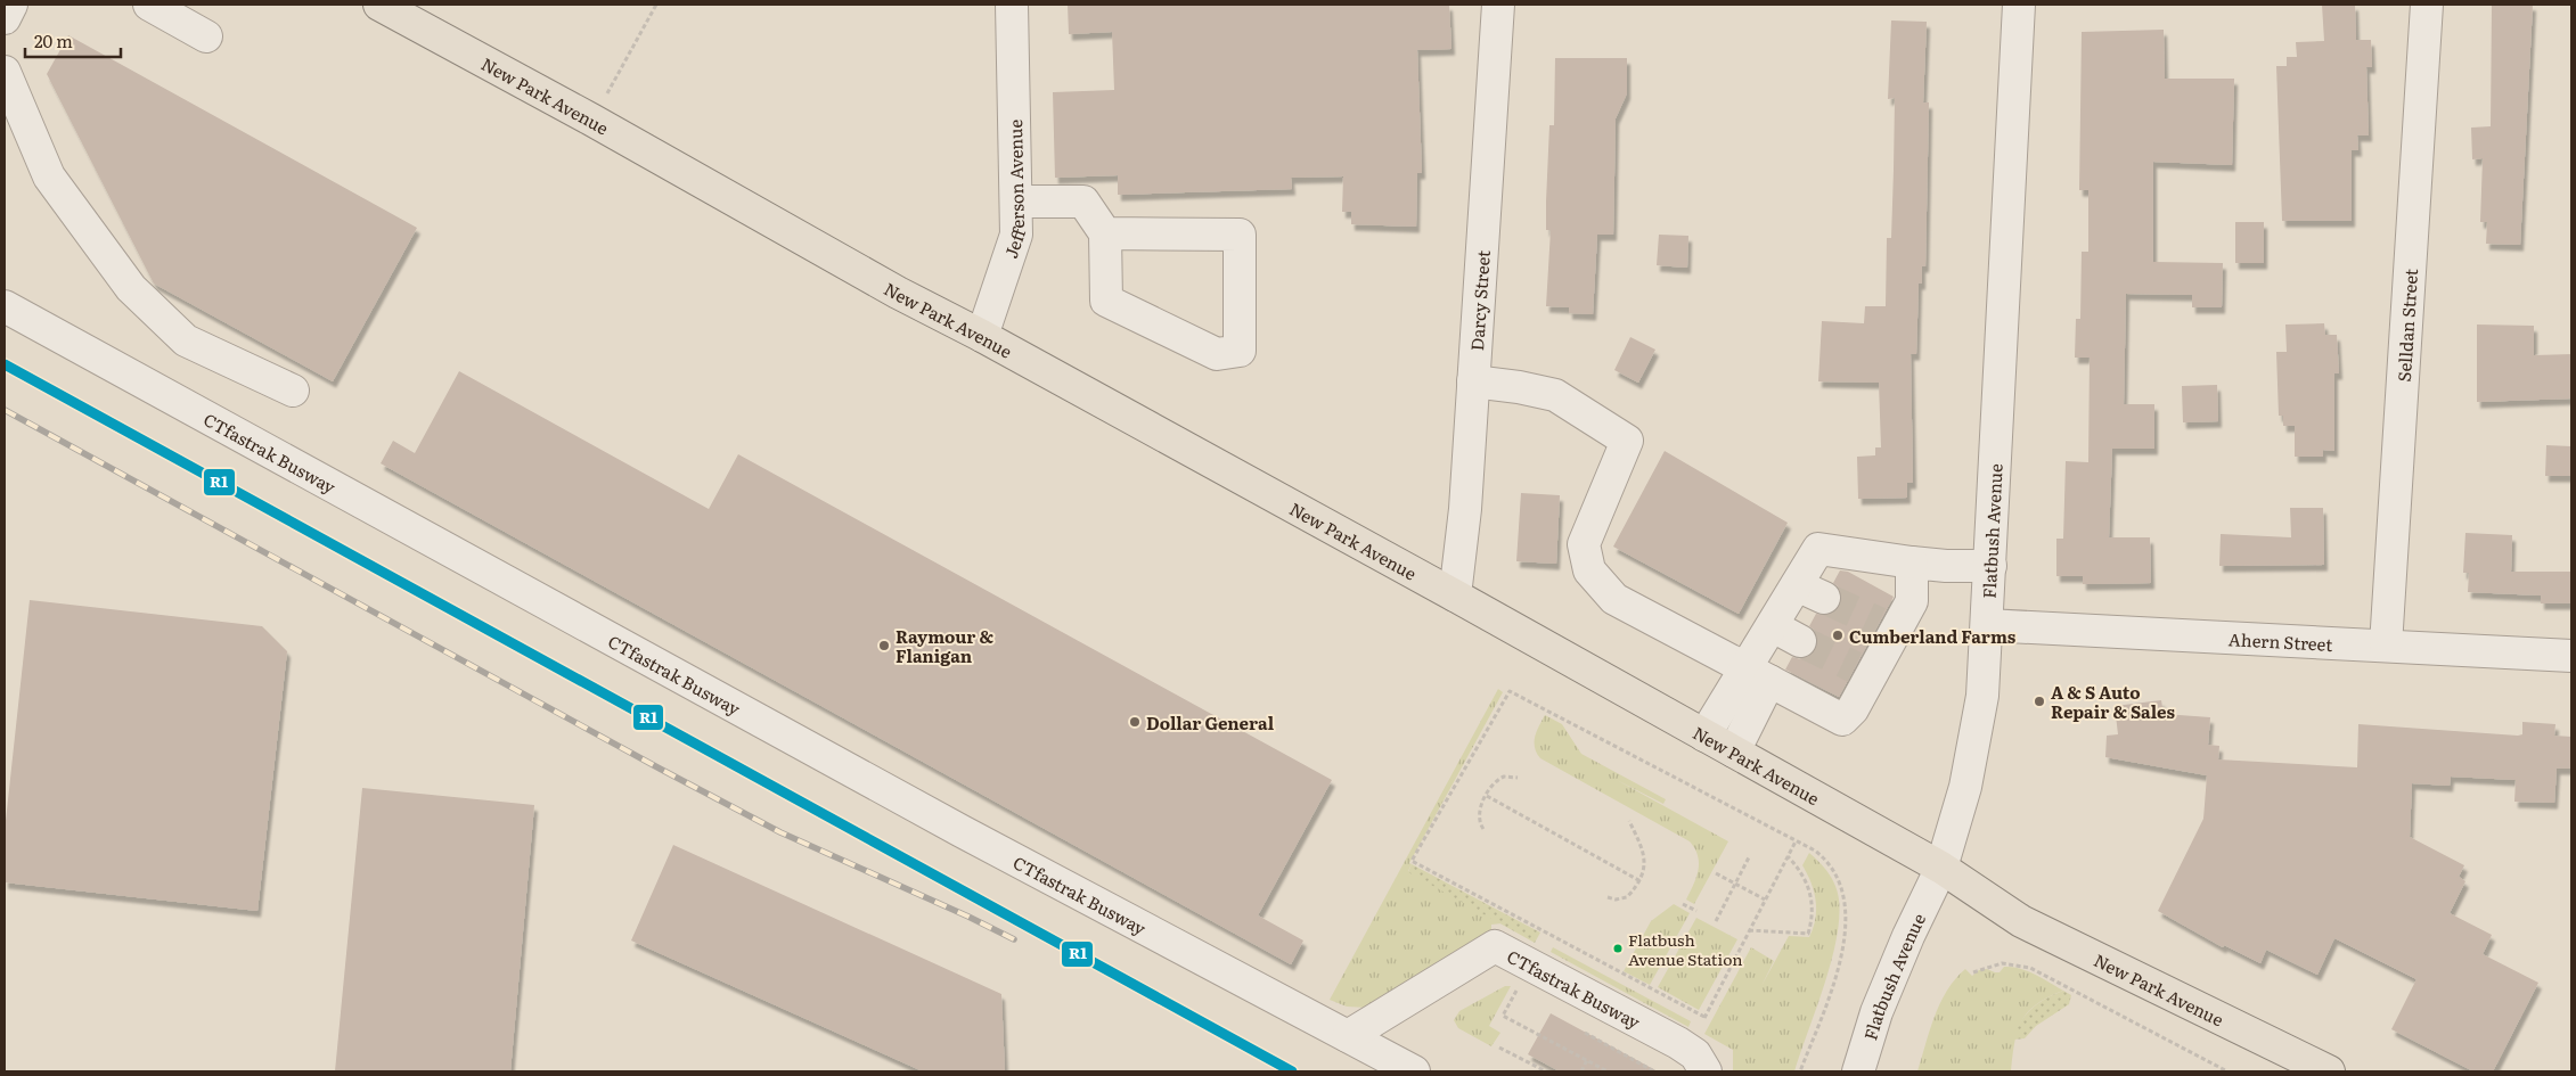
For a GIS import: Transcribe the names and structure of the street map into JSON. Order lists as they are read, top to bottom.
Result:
{
  "streets": {
    "main road": ["New Park Avenue"],
    "street": [
      "Jefferson Avenue",
      "Darcy Street",
      "Selldan Street",
      "CTfastrak Busway",
      "Flatbush Avenue",
      "Ahern Street"
    ]
  },
  "crossings": [
    ["New Park Avenue", "Jefferson Avenue"],
    ["New Park Avenue", "Darcy Street"],
    ["New Park Avenue", "Flatbush Avenue"],
    ["Selldan Street", "Ahern Street"],
    ["Flatbush Avenue", "Ahern Street"]
  ],
  "places": [
    "Cumberland Farms",
    "Raymour & Flanigan",
    "A & S Auto Repair & Sales",
    "Dollar General",
    "Flatbush Avenue Station"
  ],
  "lines": ["transit line R1"],
  "scale_bar": "20 m"
}
